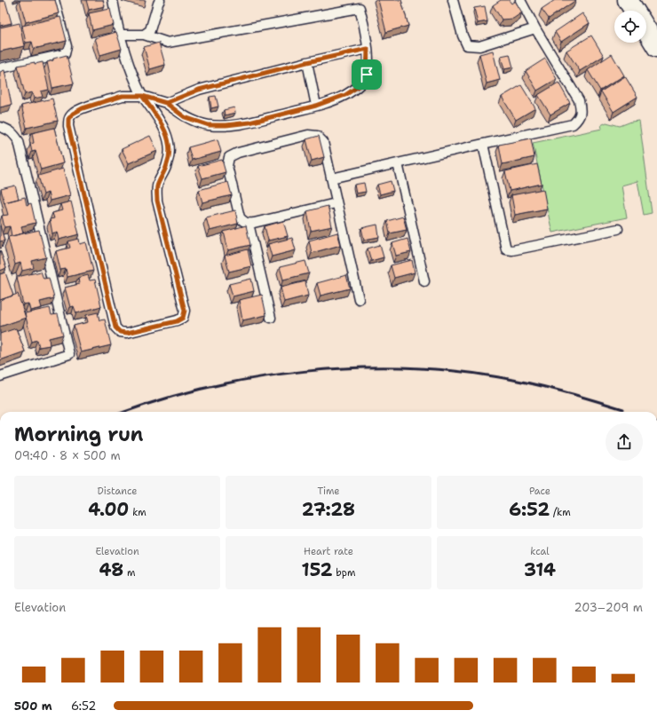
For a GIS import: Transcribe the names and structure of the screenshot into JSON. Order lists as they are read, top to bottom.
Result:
{
  "page": {
    "heading": ["Morning run", "09:40 · 8 × 500 m"],
    "stats": [
      ["Distance", "4.00 km"],
      ["Time", "27:28"],
      ["Pace", "6:52 /km"],
      ["Elevation", "48 m"],
      ["Heart rate", "152 bpm"],
      ["kcal", "314"]
    ],
    "chart": ["Elevation", "203–209 m"],
    "list": [
      {
        "name": "500 m",
        "note": "6:52"
      }
    ]
  }
}
